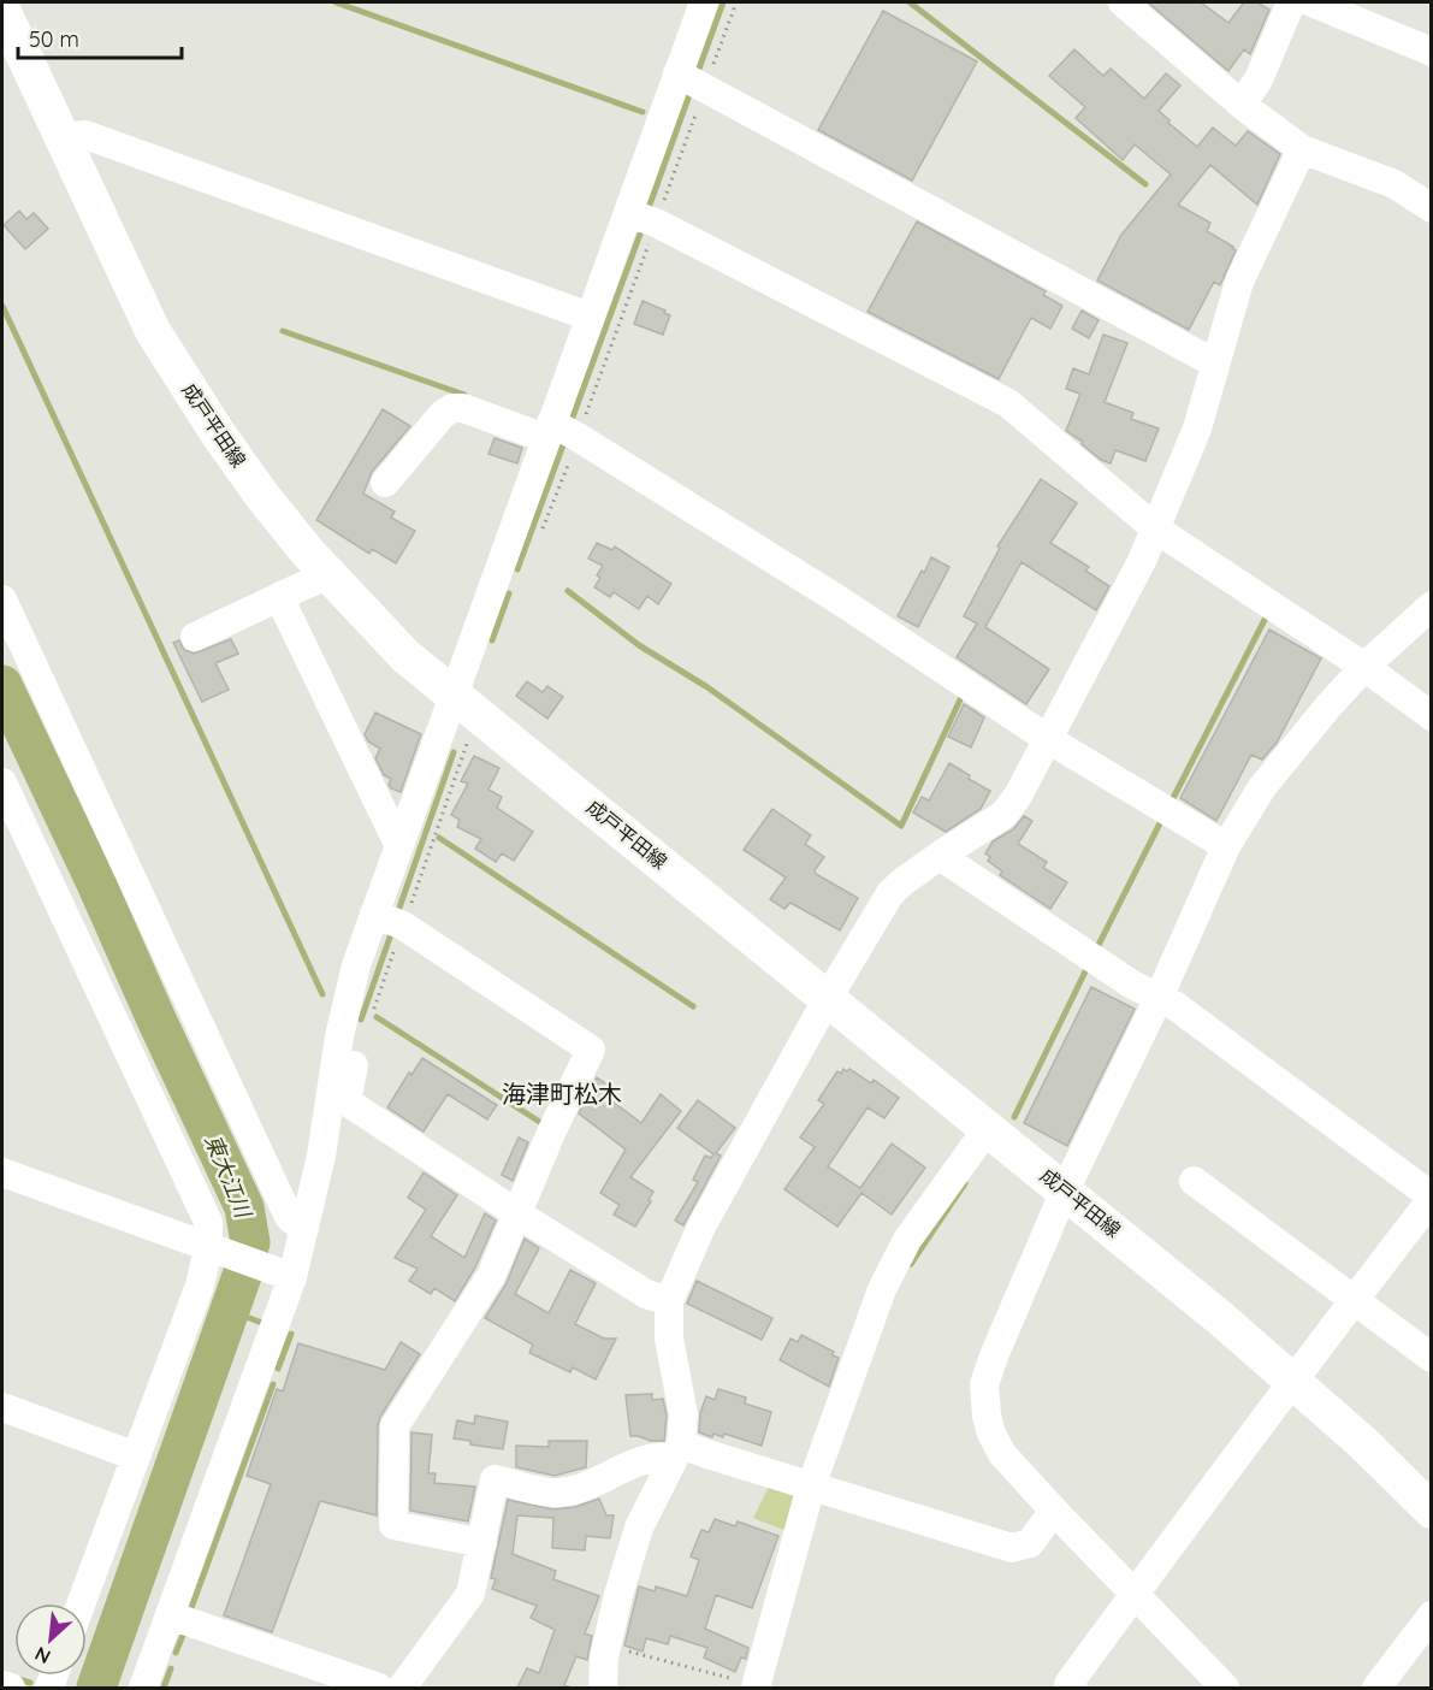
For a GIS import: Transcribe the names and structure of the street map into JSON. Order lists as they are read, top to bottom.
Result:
{
  "streets": {
    "main road": ["成戸平田線"]
  },
  "districts": ["海津町松木"],
  "water": ["東大江川"],
  "scale_bar": "50 m",
  "north": "bottom left"
}
